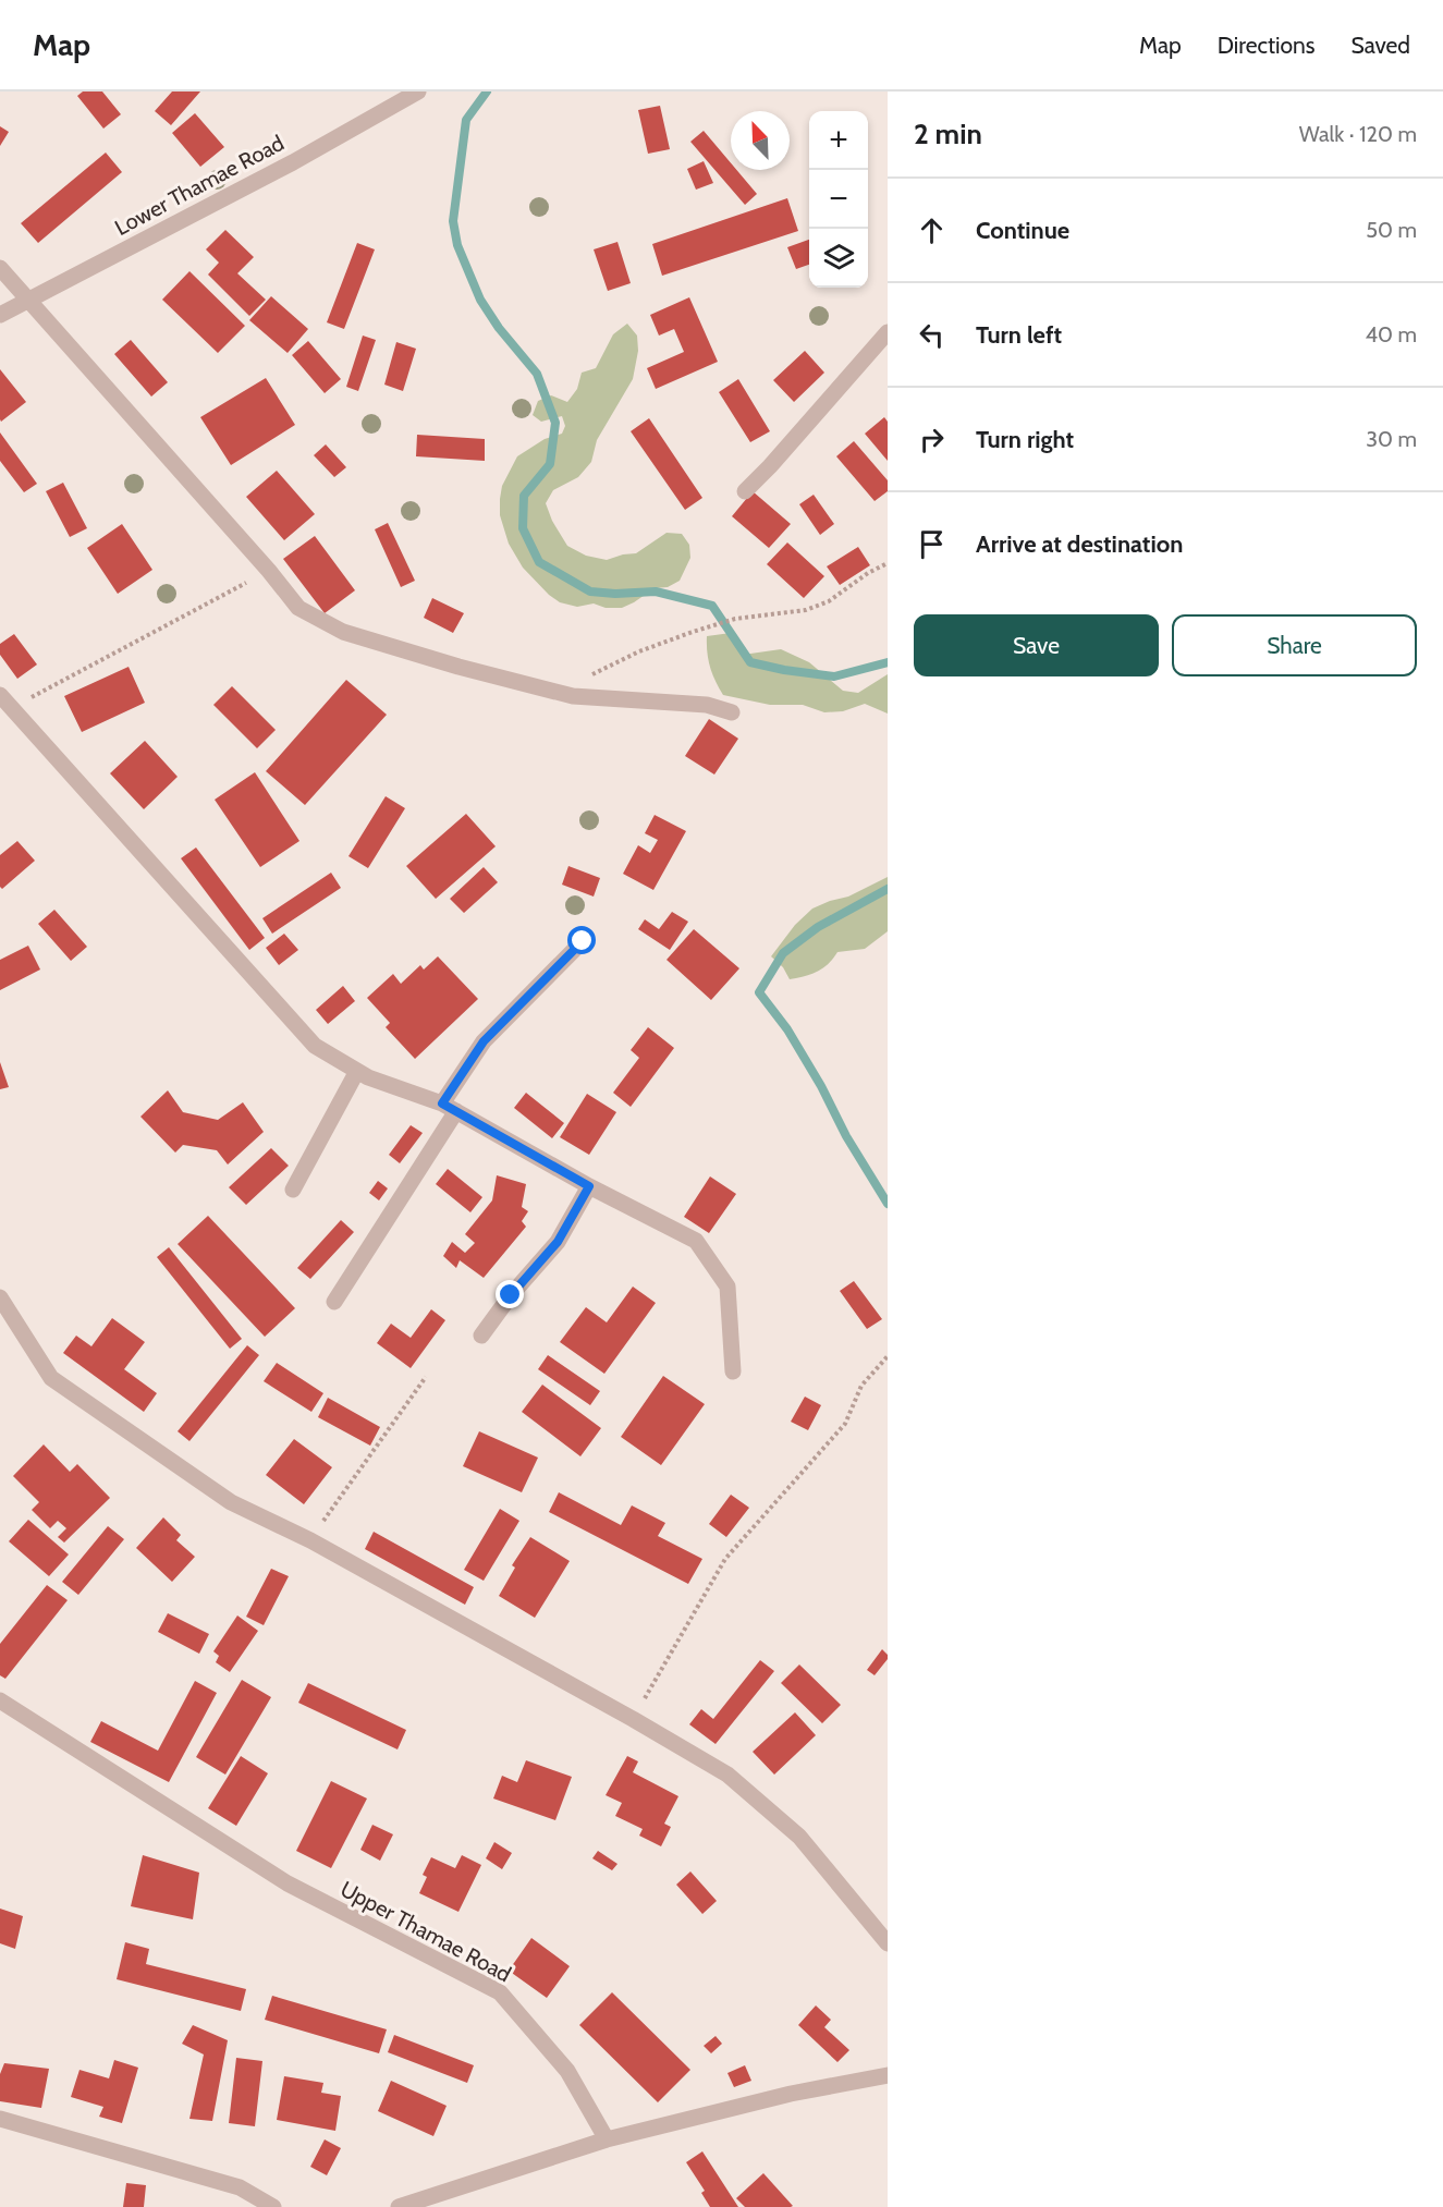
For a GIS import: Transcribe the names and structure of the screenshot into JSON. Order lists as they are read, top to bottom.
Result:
{
  "streets": {
    "street": ["Lower Thamae Road", "Upper Thamae Road"]
  },
  "north": "top left",
  "page": {
    "header": "Map",
    "nav": ["Map", "Directions", "Saved"],
    "heading": ["2 min", "Walk · 120 m"],
    "map_buttons": ["+", "−"],
    "list": [
      ["Continue", "50 m"],
      ["Turn left", "40 m"],
      ["Turn right", "30 m"],
      "Arrive at destination"
    ],
    "buttons": ["Save", "Share"]
  }
}
